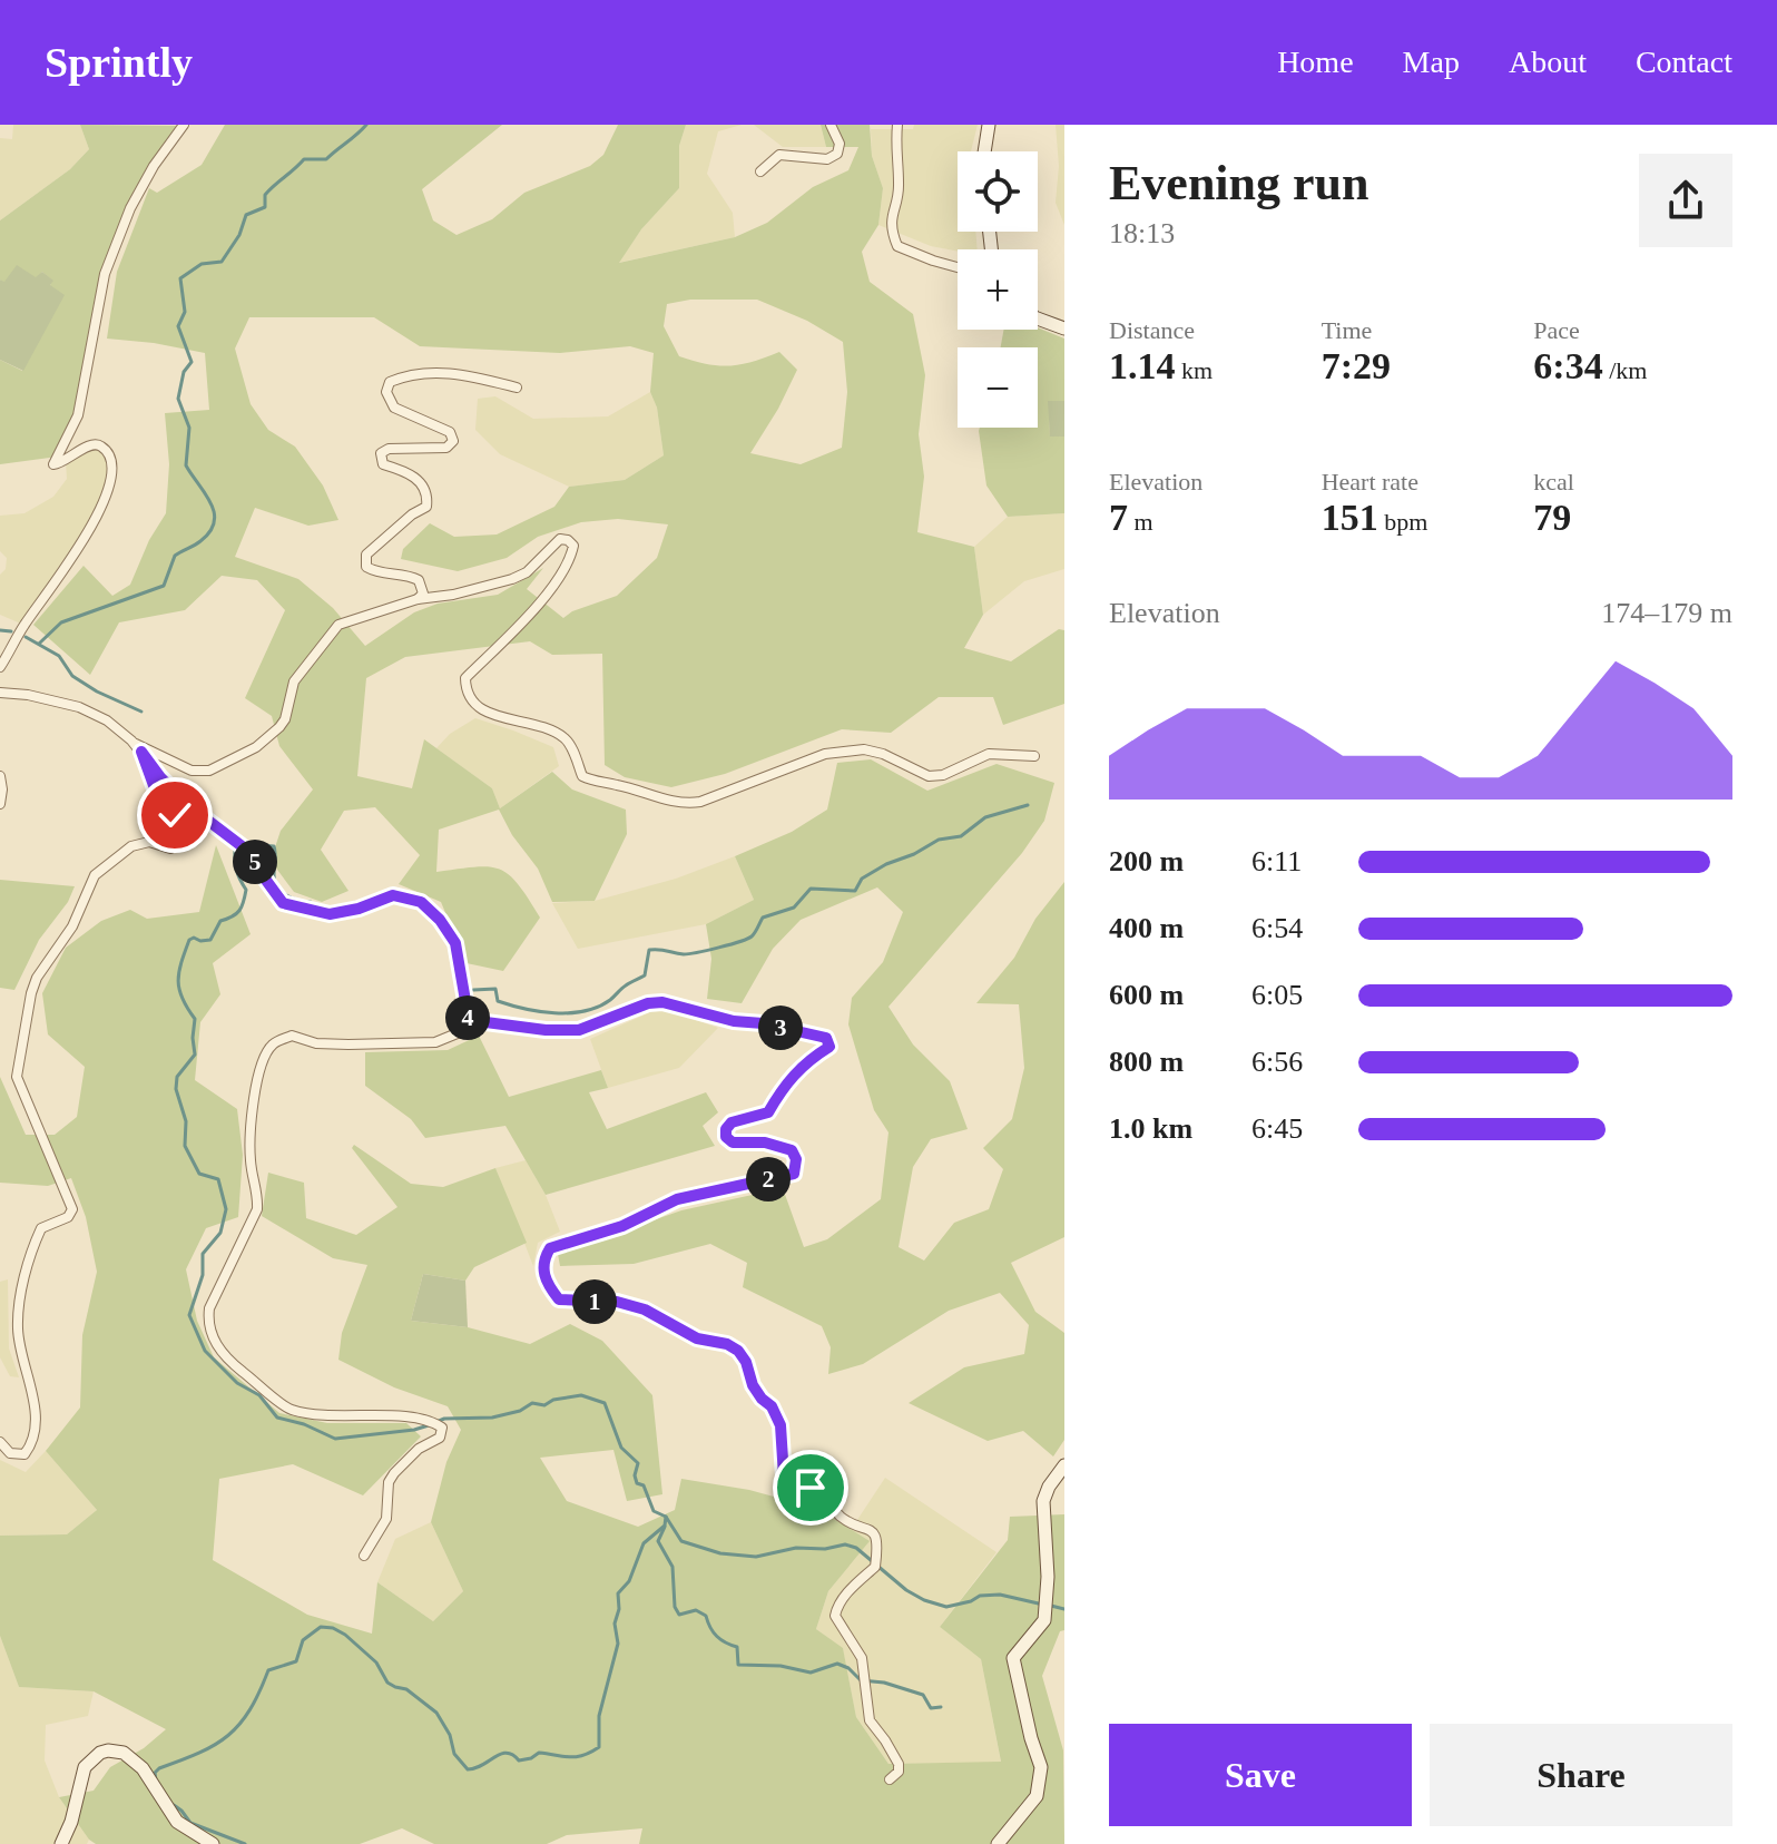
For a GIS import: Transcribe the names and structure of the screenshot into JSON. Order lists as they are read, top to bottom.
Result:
{
  "page": {
    "header": "Sprintly",
    "nav": [
      "Home",
      "Map",
      "About",
      "Contact"
    ],
    "heading": ["Evening run", "18:13"],
    "map_buttons": ["+", "−"],
    "stats": [
      ["Distance", "1.14 km"],
      ["Time", "7:29"],
      ["Pace", "6:34 /km"],
      ["Elevation", "7 m"],
      ["Heart rate", "151 bpm"],
      ["kcal", "79"]
    ],
    "chart": ["Elevation", "174–179 m"],
    "list": [
      {
        "name": "200 m",
        "note": "6:11"
      },
      {
        "name": "400 m",
        "note": "6:54"
      },
      {
        "name": "600 m",
        "note": "6:05"
      },
      {
        "name": "800 m",
        "note": "6:56"
      },
      {
        "name": "1.0 km",
        "note": "6:45"
      }
    ],
    "pins": [
      "5",
      "4",
      "3",
      "2",
      "1"
    ],
    "buttons": ["Save", "Share"]
  }
}
